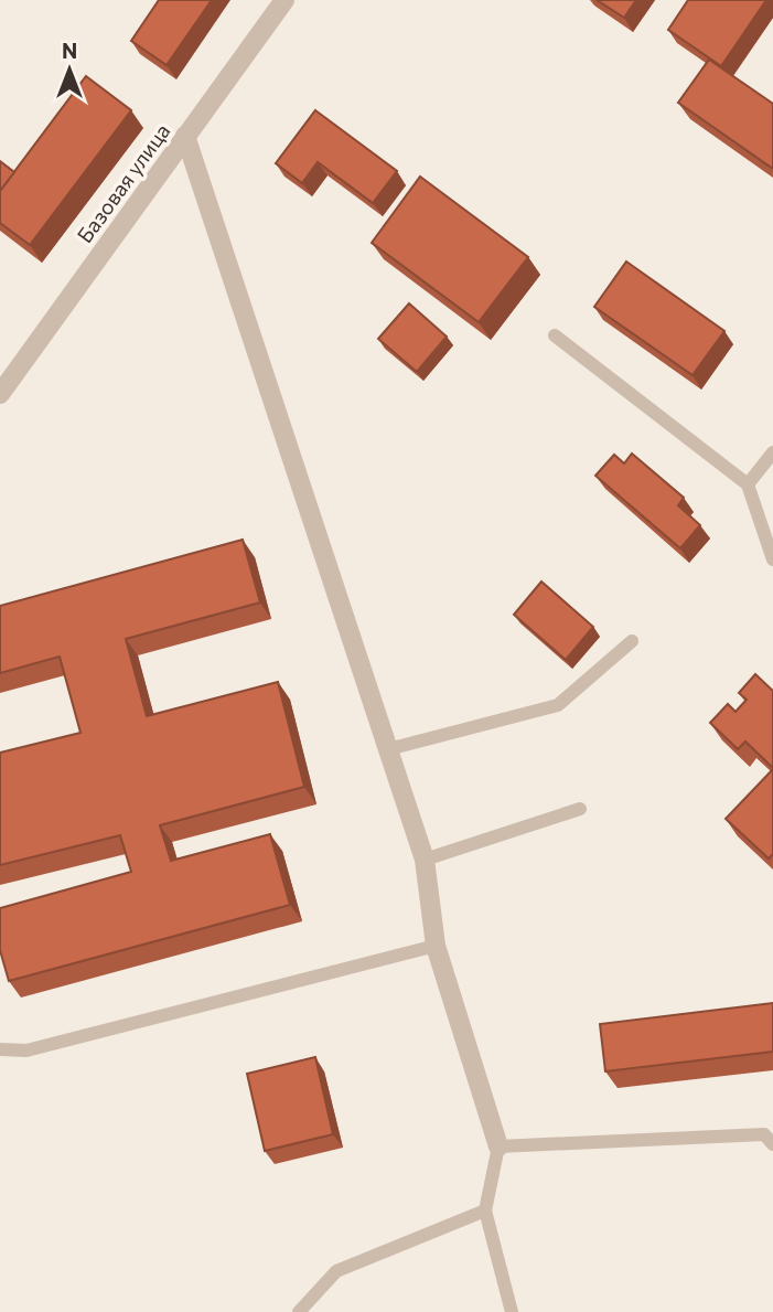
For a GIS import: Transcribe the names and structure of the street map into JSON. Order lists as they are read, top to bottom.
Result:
{
  "streets": {
    "street": ["Базовая улица"]
  },
  "north": "top"
}
